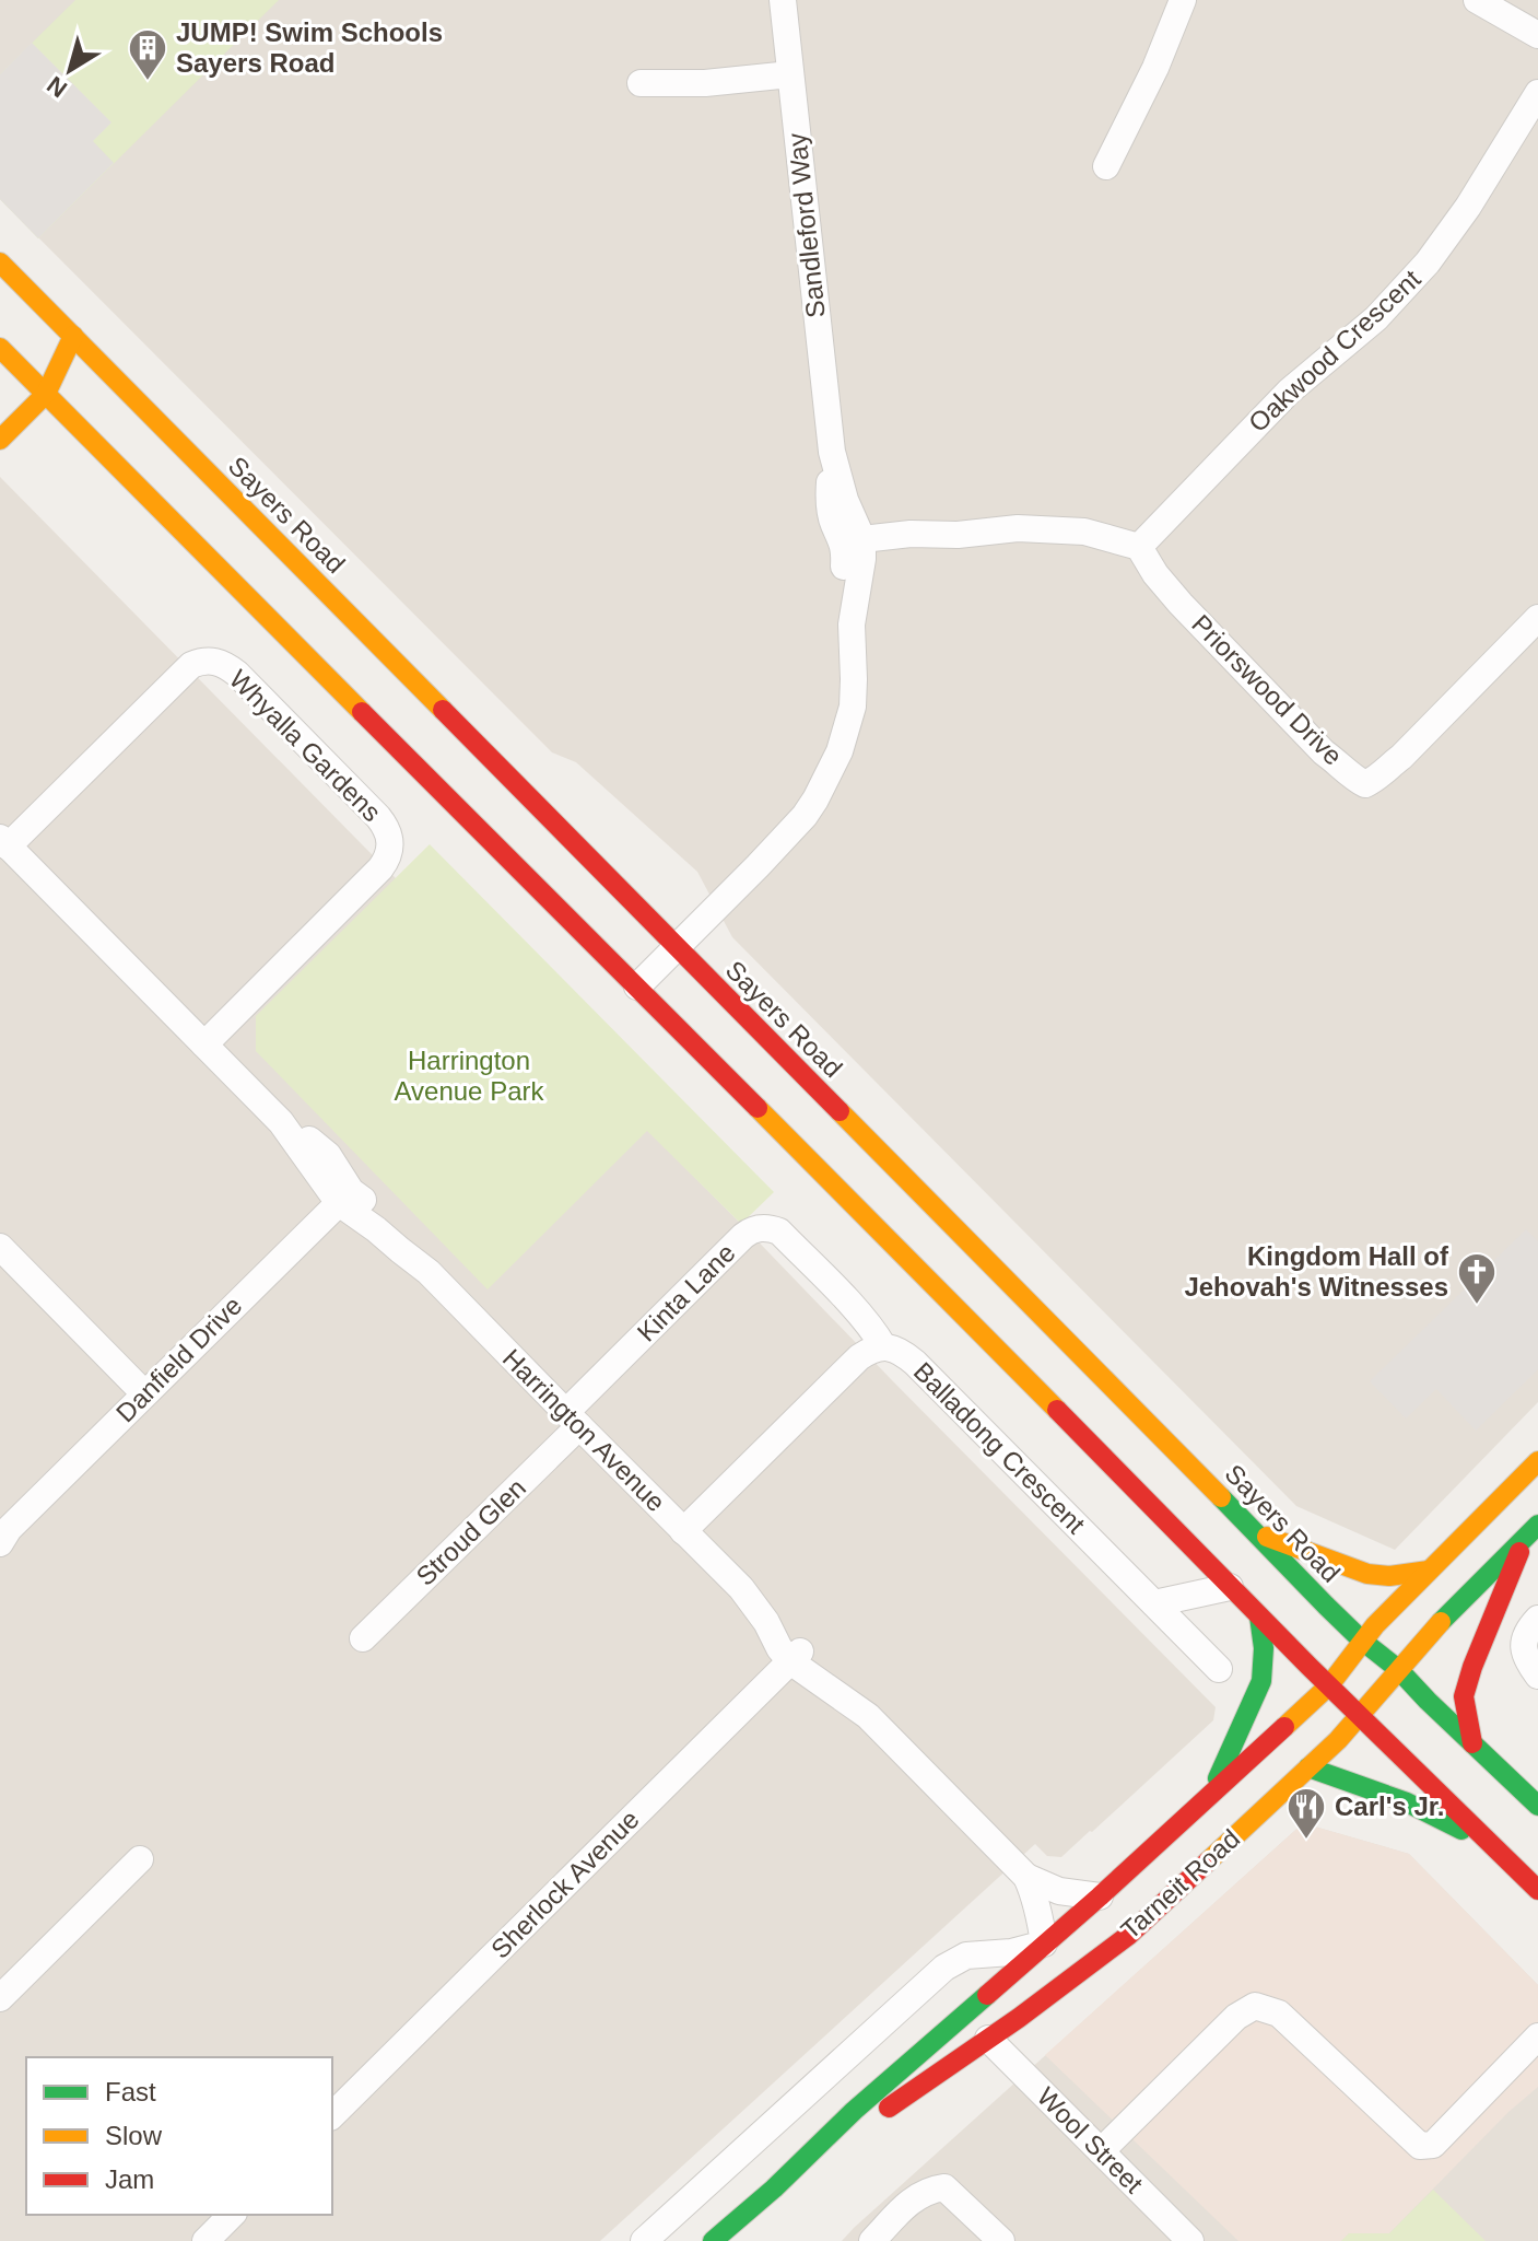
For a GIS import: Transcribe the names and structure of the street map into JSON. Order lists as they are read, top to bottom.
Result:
{
  "streets": {
    "main road": ["Sayers Road", "Tarneit Road"],
    "street": [
      "Sandleford Way",
      "Oakwood Crescent",
      "Priorswood Drive",
      "Whyalla Gardens",
      "Kinta Lane",
      "Danfield Drive",
      "Harrington Avenue",
      "Balladong Crescent",
      "Stroud Glen",
      "Sherlock Avenue",
      "Wool Street"
    ]
  },
  "crossings": [
    ["Sandleford Way", "Sayers Road"],
    ["Oakwood Crescent", "Priorswood Drive"],
    ["Sayers Road", "Tarneit Road"],
    ["Whyalla Gardens", "Harrington Avenue"],
    ["Kinta Lane", "Harrington Avenue"],
    ["Kinta Lane", "Balladong Crescent"],
    ["Kinta Lane", "Stroud Glen"],
    ["Danfield Drive", "Harrington Avenue"],
    ["Harrington Avenue", "Balladong Crescent"],
    ["Harrington Avenue", "Stroud Glen"],
    ["Harrington Avenue", "Sherlock Avenue"],
    ["Harrington Avenue", "Tarneit Road"],
    ["Tarneit Road", "Wool Street"]
  ],
  "parks": ["Harrington Avenue Park"],
  "places": {
    "building": ["JUMP! Swim Schools Sayers Road"],
    "church": ["Kingdom Hall of Jehovah's Witnesses"],
    "restaurant": ["Carl's Jr."]
  },
  "legend": ["Fast", "Slow", "Jam"],
  "north": "bottom left"
}
